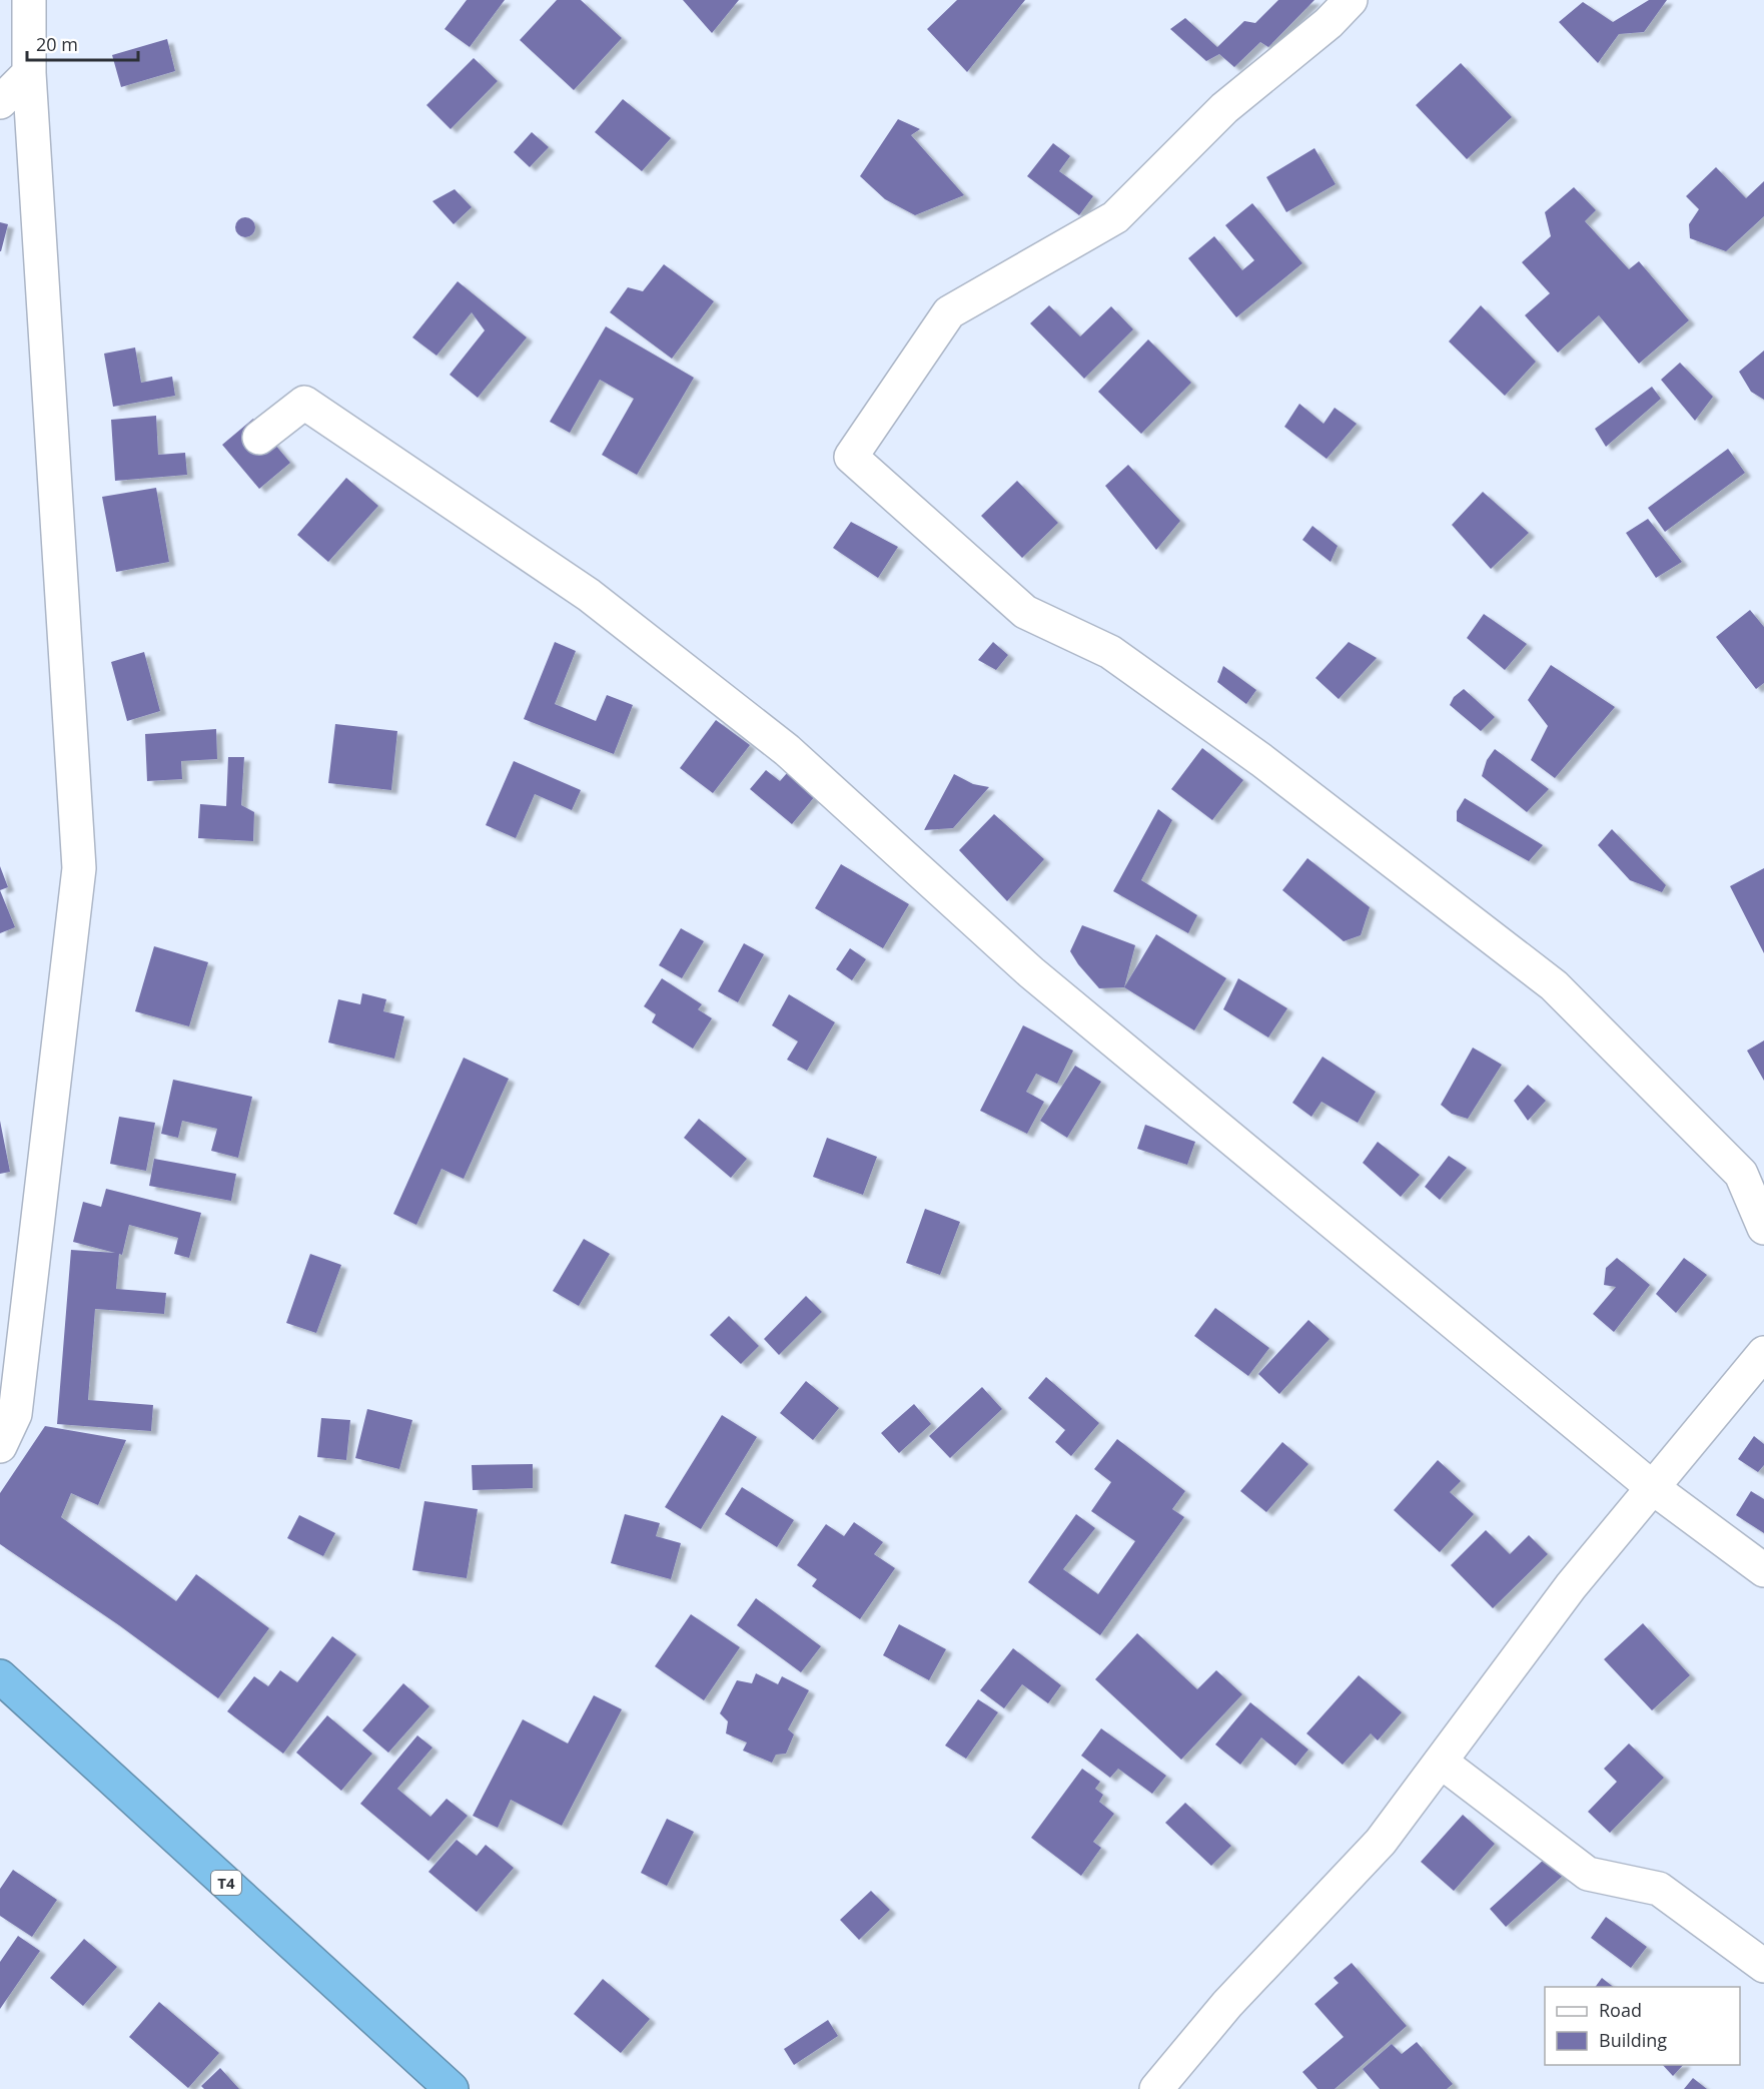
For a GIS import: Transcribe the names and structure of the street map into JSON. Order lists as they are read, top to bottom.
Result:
{
  "streets": {
    "highway": ["T4"]
  },
  "legend": ["Road", "Building"],
  "scale_bar": "20 m"
}
